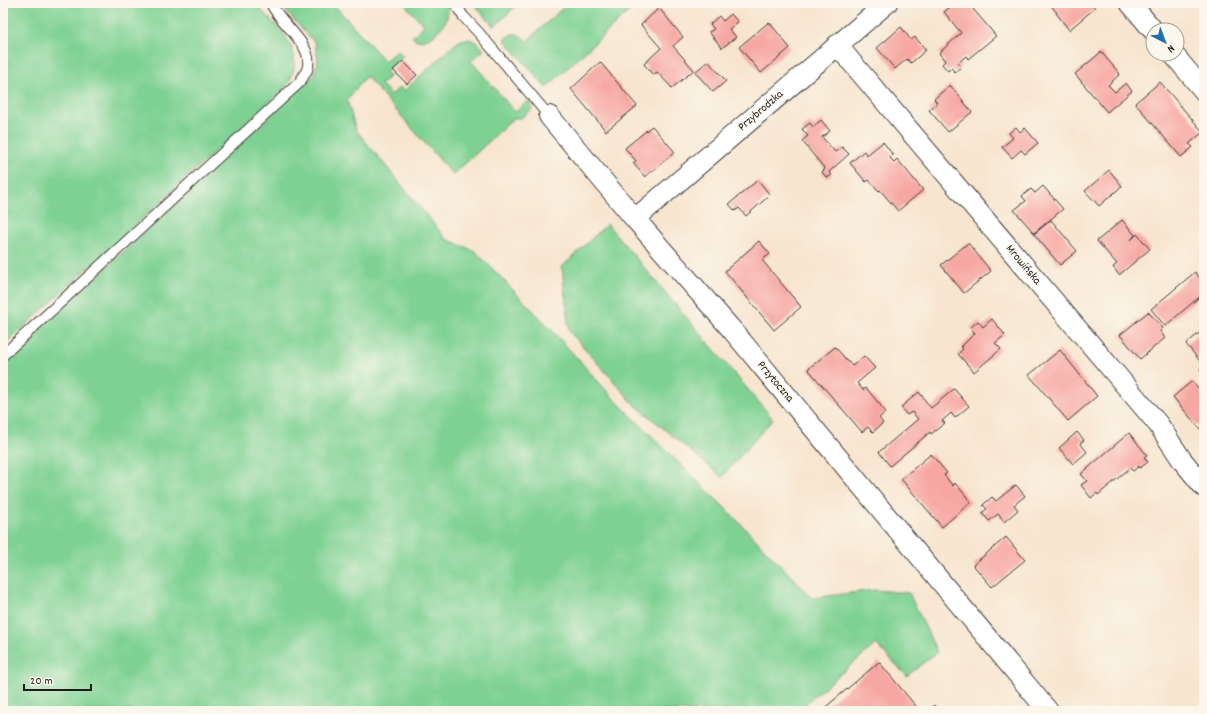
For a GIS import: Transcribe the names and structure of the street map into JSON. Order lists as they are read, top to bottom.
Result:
{
  "streets": {
    "street": ["Przybrodzka", "Mrowińska", "Przytoczna"]
  },
  "crossings": [
    ["Przybrodzka", "Mrowińska"],
    ["Przybrodzka", "Przytoczna"]
  ],
  "scale_bar": "20 m",
  "north": "bottom right"
}
